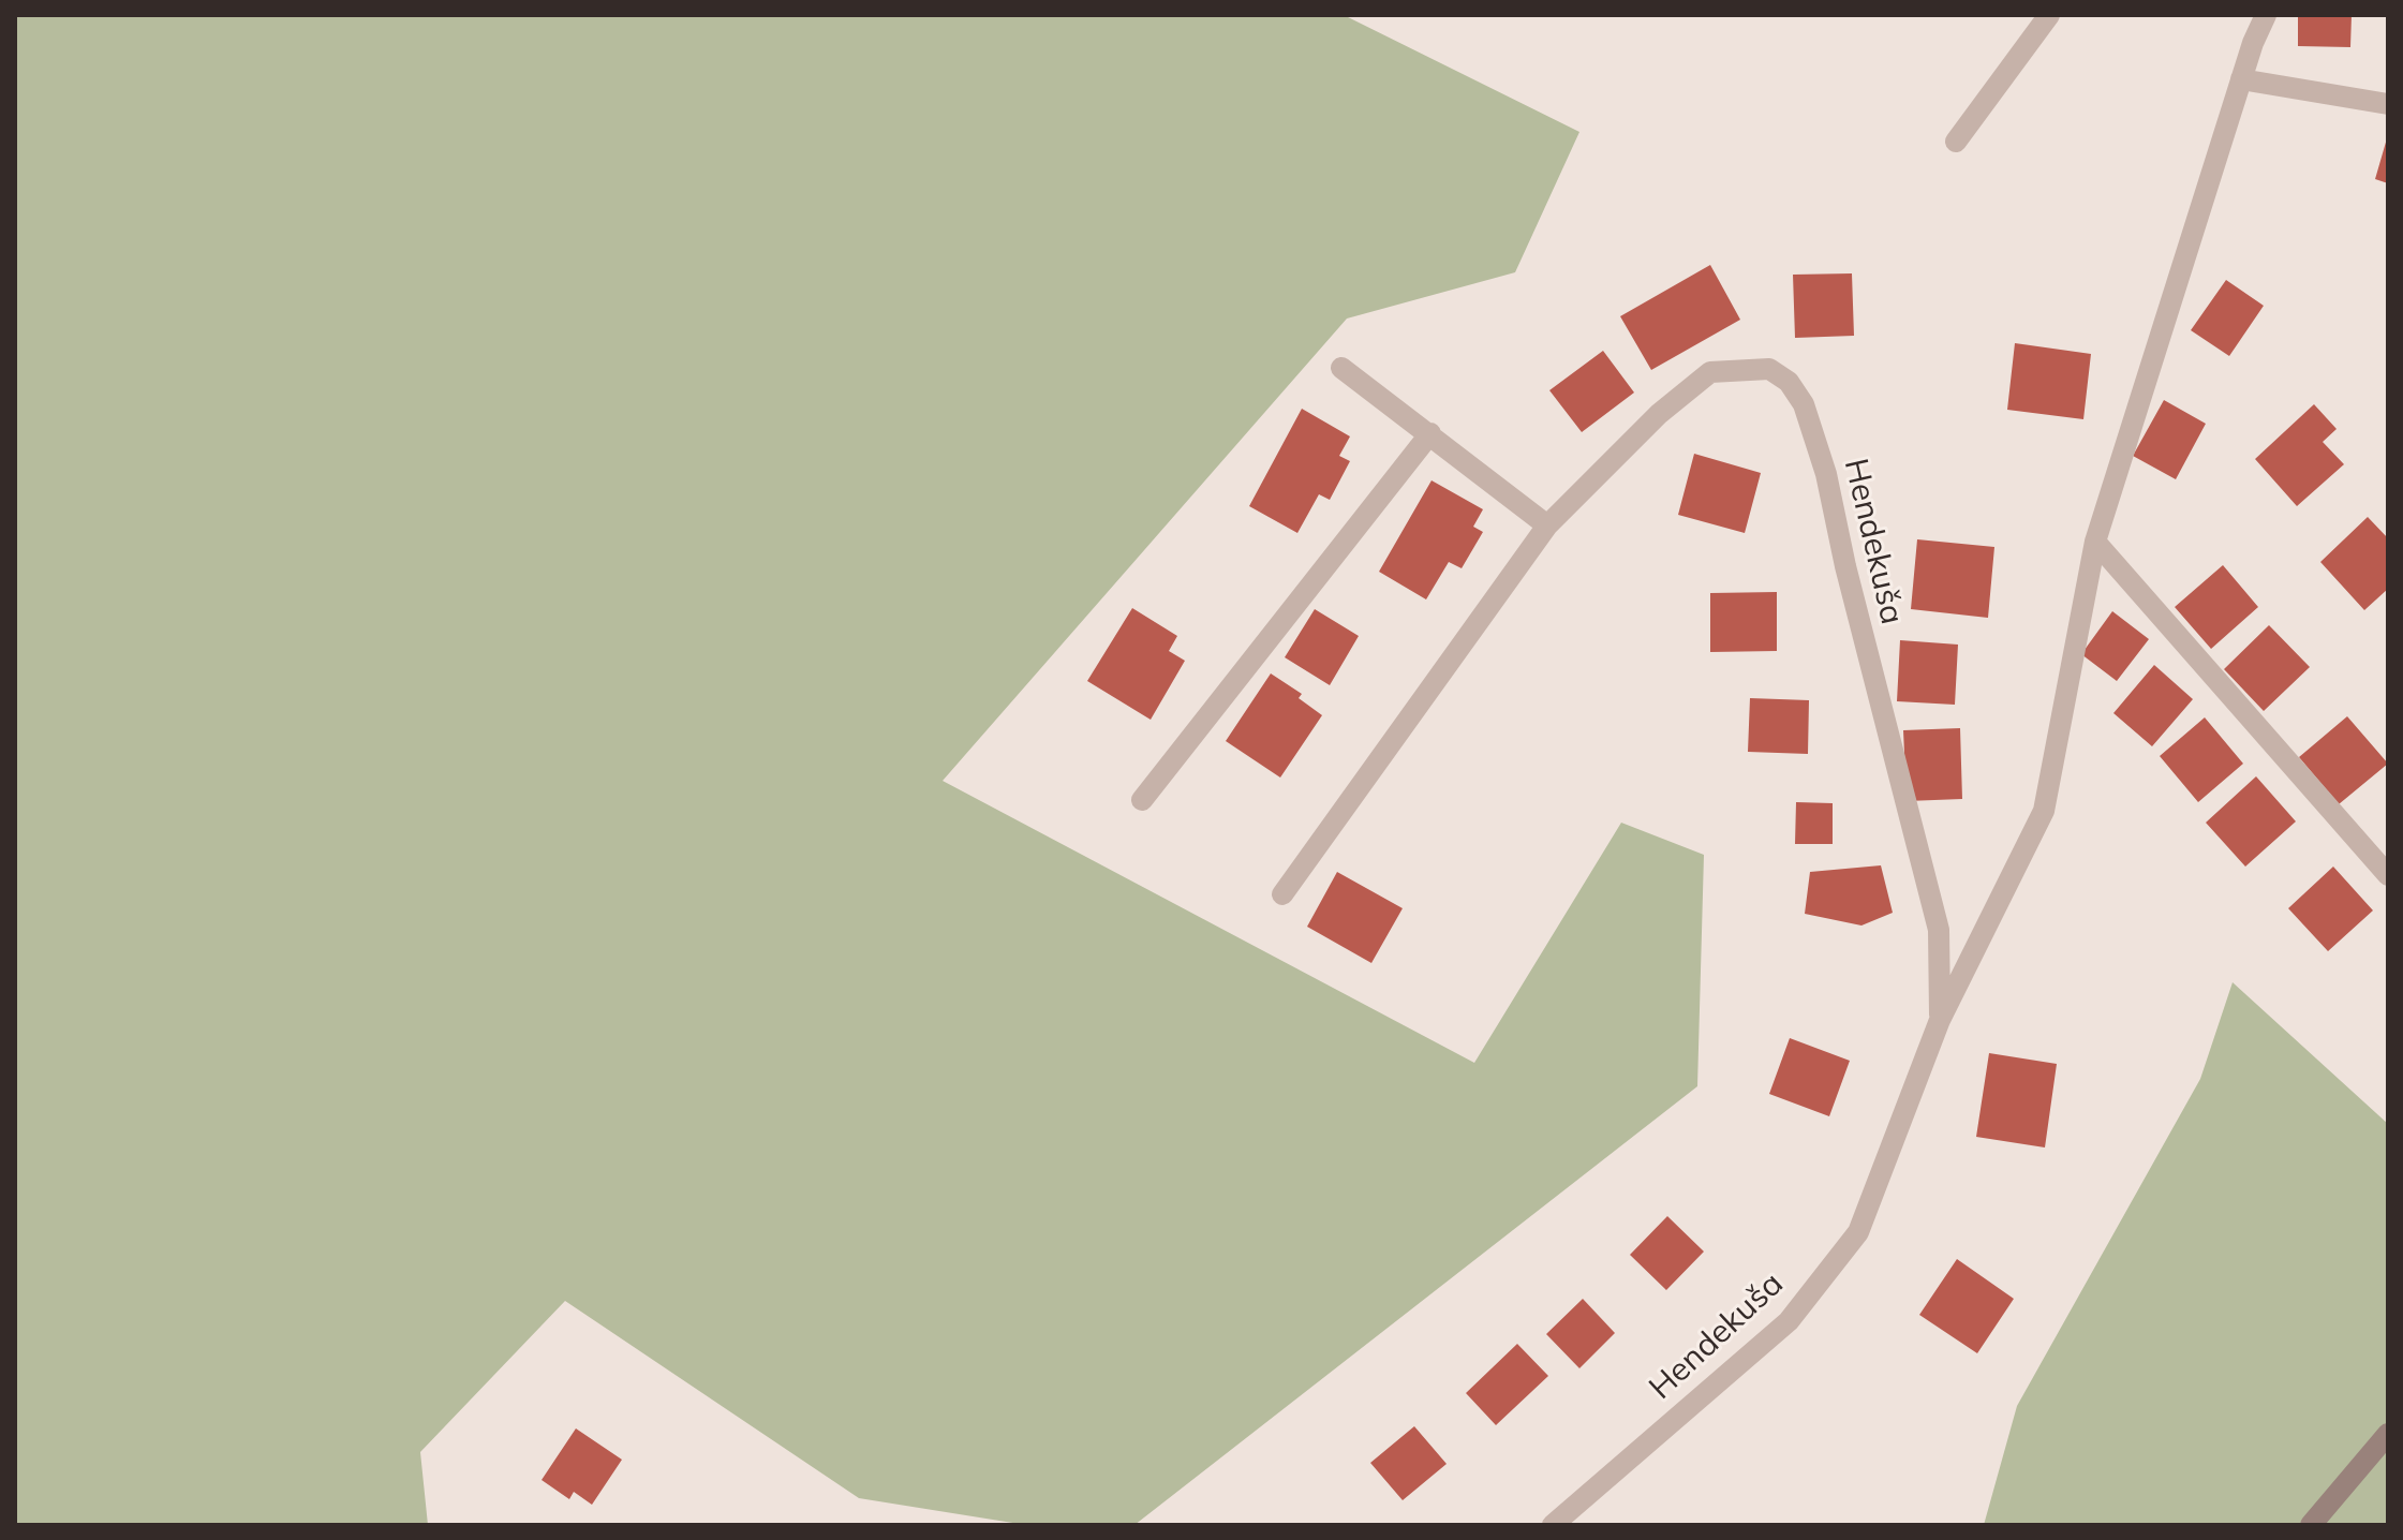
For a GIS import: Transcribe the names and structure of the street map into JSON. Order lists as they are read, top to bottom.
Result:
{
  "streets": {
    "street": ["Hendekuša"]
  }
}
